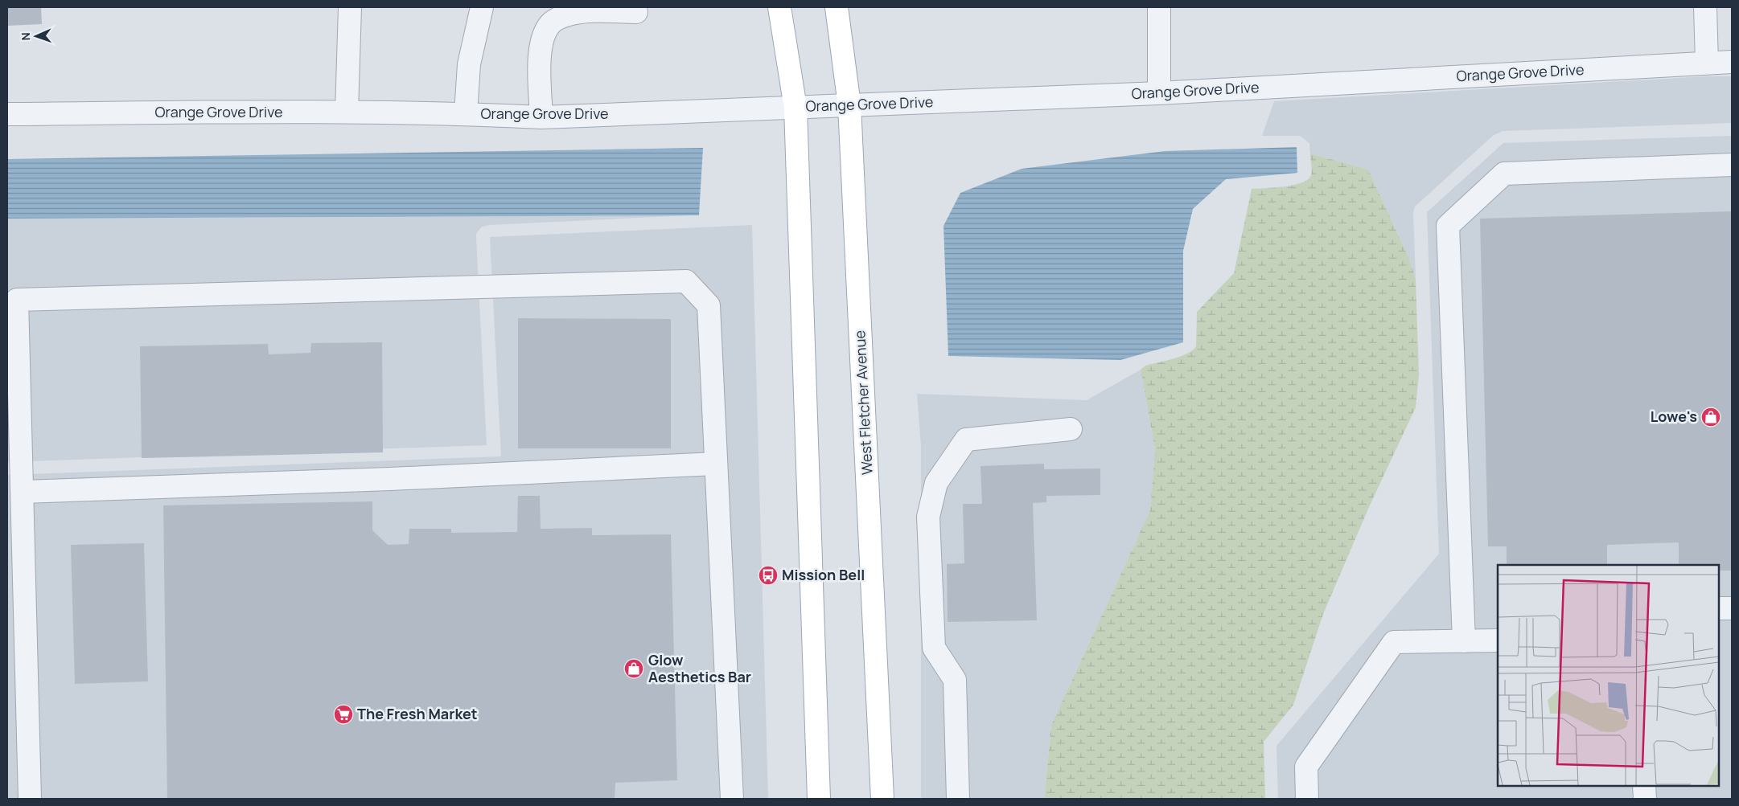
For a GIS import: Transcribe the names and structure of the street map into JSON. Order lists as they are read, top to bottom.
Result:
{
  "streets": {
    "main road": ["West Fletcher Avenue"],
    "street": ["Orange Grove Drive"]
  },
  "crossings": [
    ["Orange Grove Drive", "West Fletcher Avenue"]
  ],
  "places": {
    "shop": ["Lowe's", "Glow Aesthetics Bar"],
    "bus stop": ["Mission Bell"],
    "supermarket": ["The Fresh Market"]
  },
  "north": "left"
}
